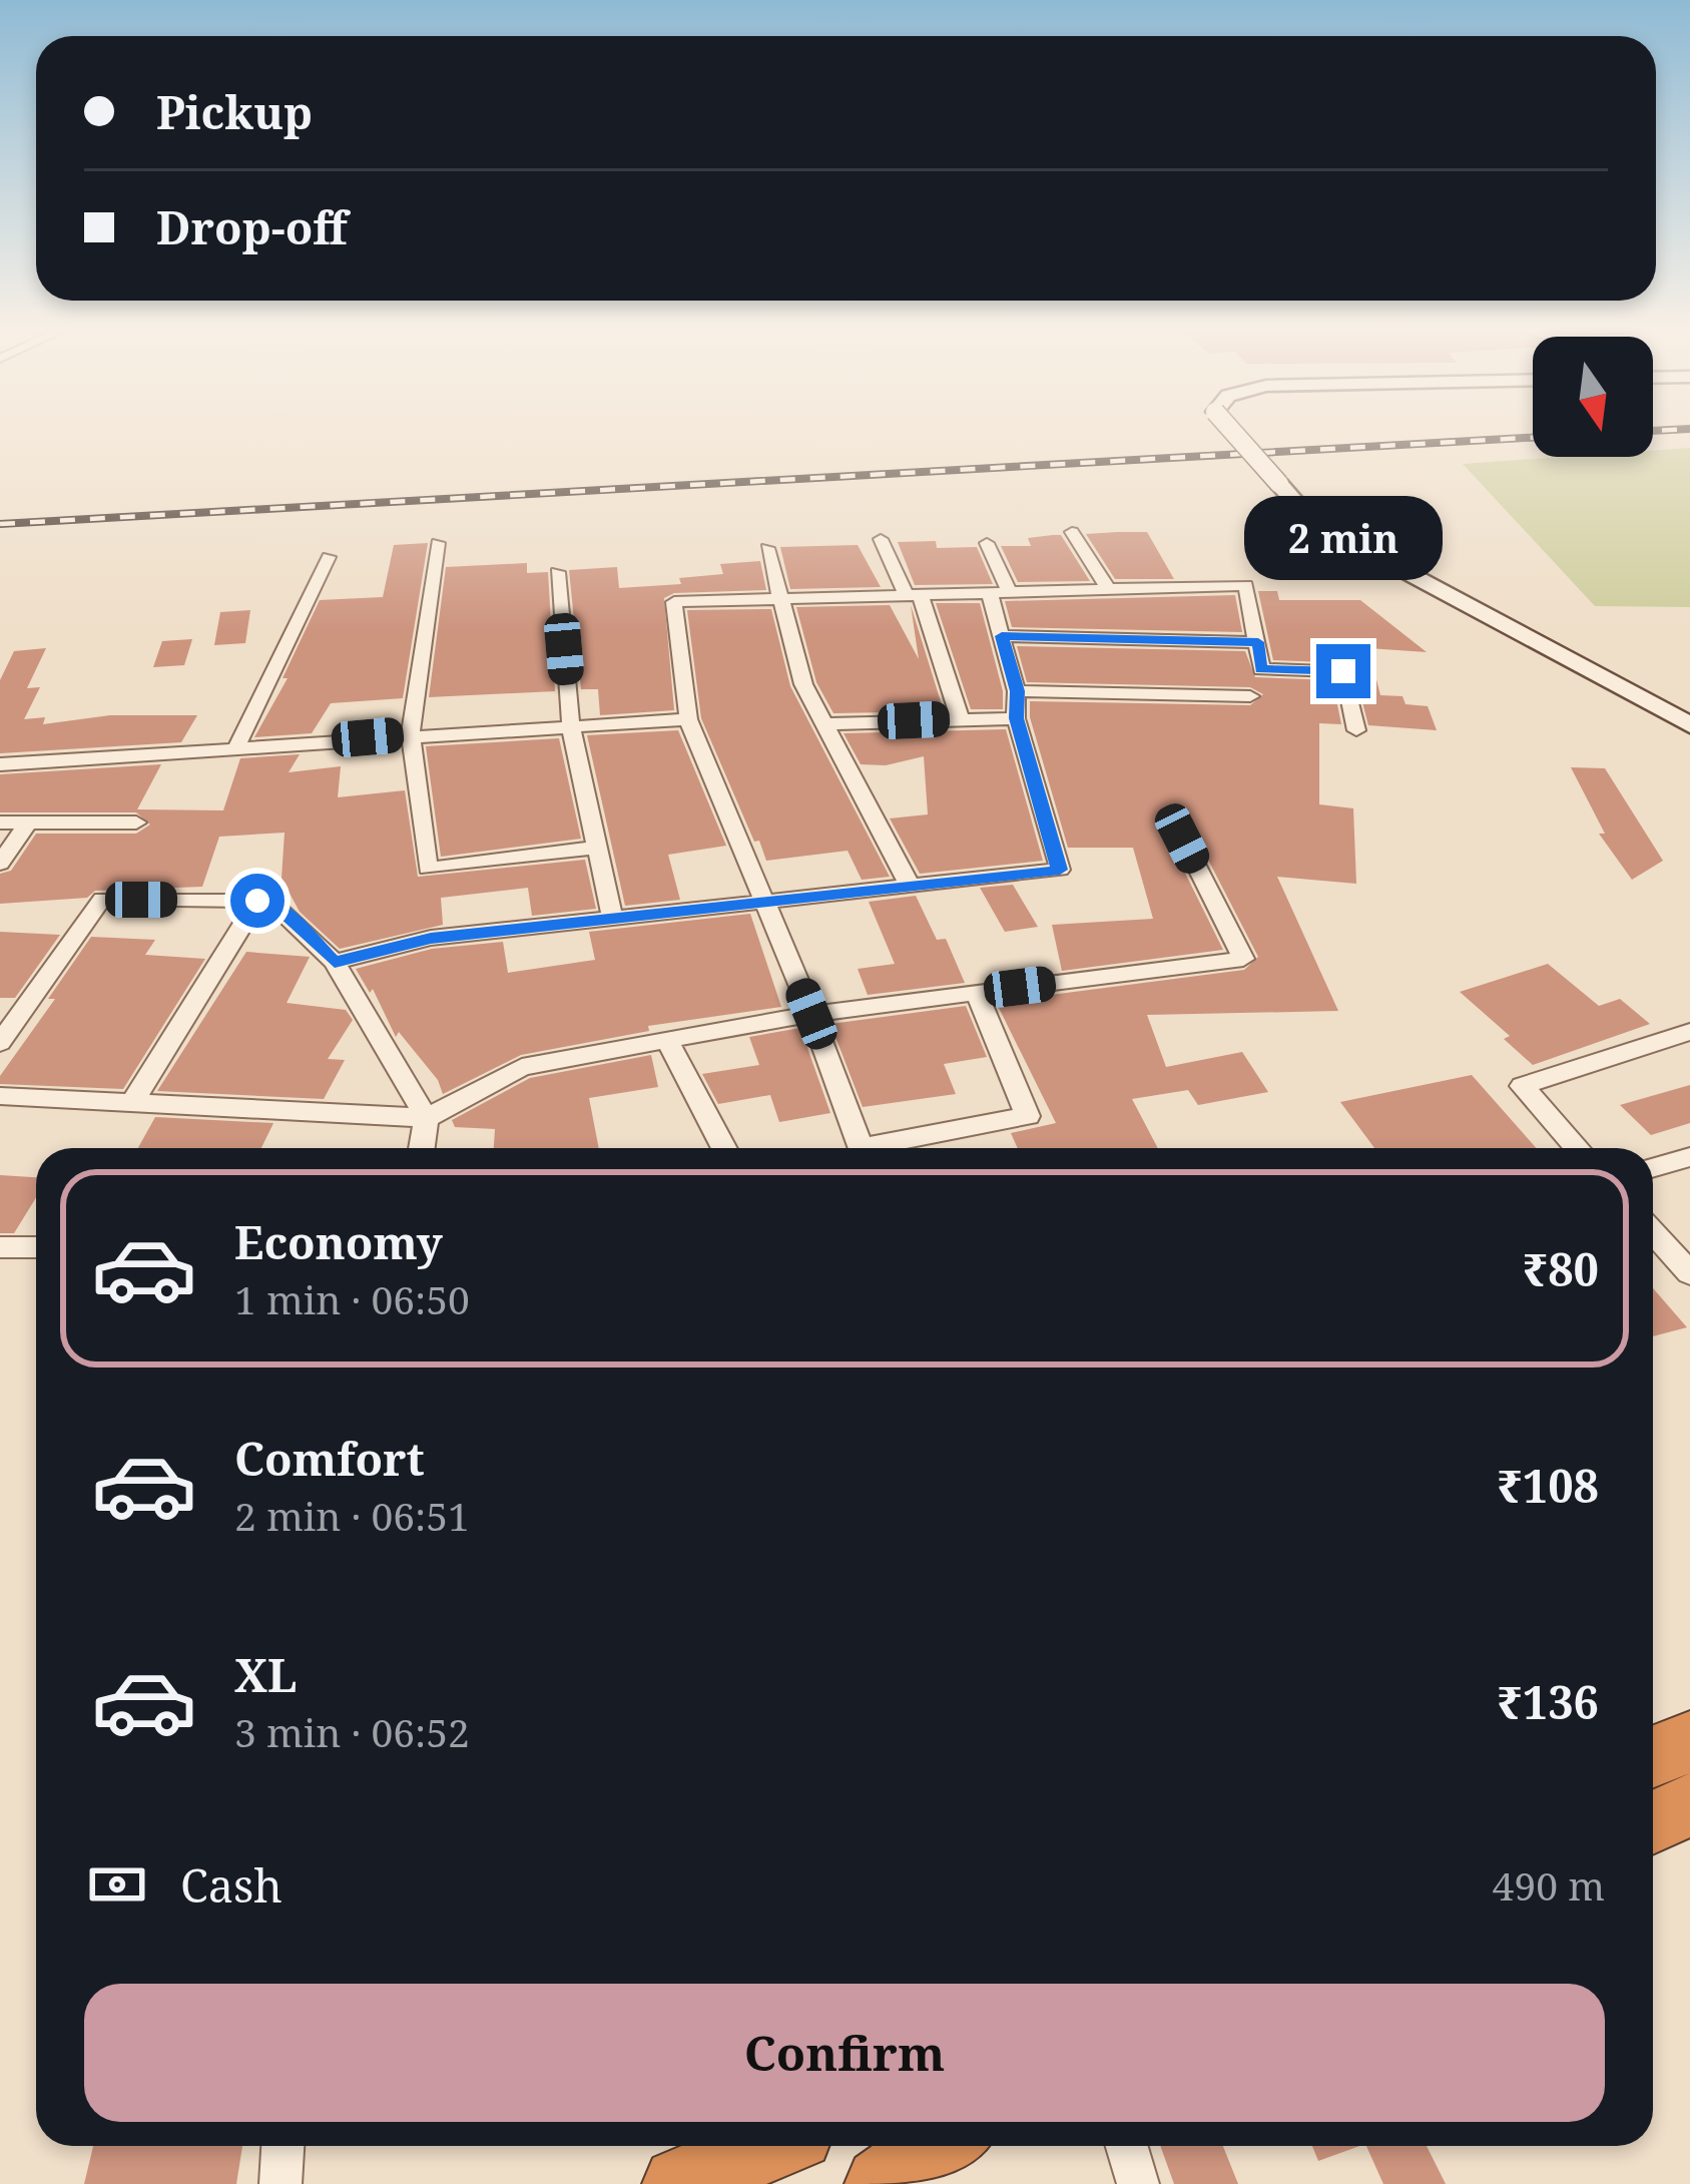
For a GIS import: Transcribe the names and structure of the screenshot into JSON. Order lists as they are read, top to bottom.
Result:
{
  "north": "bottom",
  "page": {
    "banner": ["Pickup", "Drop-off"],
    "bubble": "2 min",
    "list": [
      {
        "name": "Economy",
        "note": "1 min · 06:50",
        "value": "₹80"
      },
      {
        "name": "Comfort",
        "note": "2 min · 06:51",
        "value": "₹108"
      },
      {
        "name": "XL",
        "note": "3 min · 06:52",
        "value": "₹136"
      }
    ],
    "pay": ["Cash", "490 m"],
    "buttons": "Confirm"
  }
}
